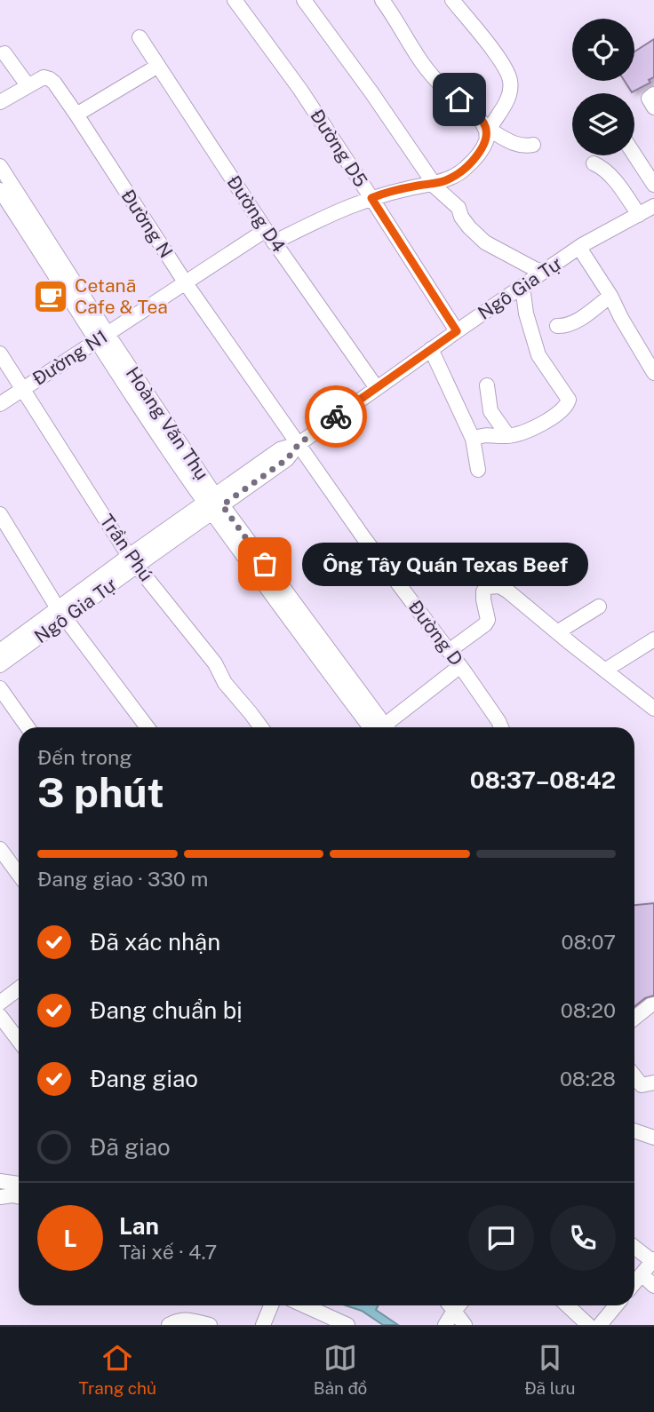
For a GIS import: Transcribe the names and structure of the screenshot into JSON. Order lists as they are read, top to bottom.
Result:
{
  "streets": {
    "street": [
      "Đường D5",
      "Đường D4",
      "Đường N",
      "Ngô Gia Tự",
      "Đường N1",
      "Hoàng Văn Thụ",
      "Trần Phú",
      "Đường D"
    ]
  },
  "crossings": [
    ["Đường D5", "Ngô Gia Tự"],
    ["Đường D5", "Đường N1"],
    ["Đường D4", "Ngô Gia Tự"],
    ["Đường D4", "Đường N1"],
    ["Đường N", "Ngô Gia Tự"],
    ["Đường N", "Đường N1"],
    ["Đường N", "Đường D"],
    ["Ngô Gia Tự", "Hoàng Văn Thụ"],
    ["Ngô Gia Tự", "Trần Phú"],
    ["Ngô Gia Tự", "Đường D"],
    ["Đường N1", "Hoàng Văn Thụ"],
    ["Đường N1", "Trần Phú"]
  ],
  "places": {
    "cafe": ["Cetanā Cafe & Tea"],
    "other": ["Ông Tây Quán Texas Beef"]
  },
  "page": {
    "bubble": "Ông Tây Quán Texas Beef",
    "heading": ["3 phút", "Đến trong", "08:37–08:42"],
    "panel": ["Lan", "Tài xế · 4.7"],
    "bar": "Đang giao · 330 m",
    "list": [
      ["Đã xác nhận", "08:07"],
      ["Đang chuẩn bị", "08:20"],
      ["Đang giao", "08:28"],
      "Đã giao"
    ],
    "round": "L",
    "tabs": ["Trang chủ", "Bản đồ", "Đã lưu"]
  }
}
